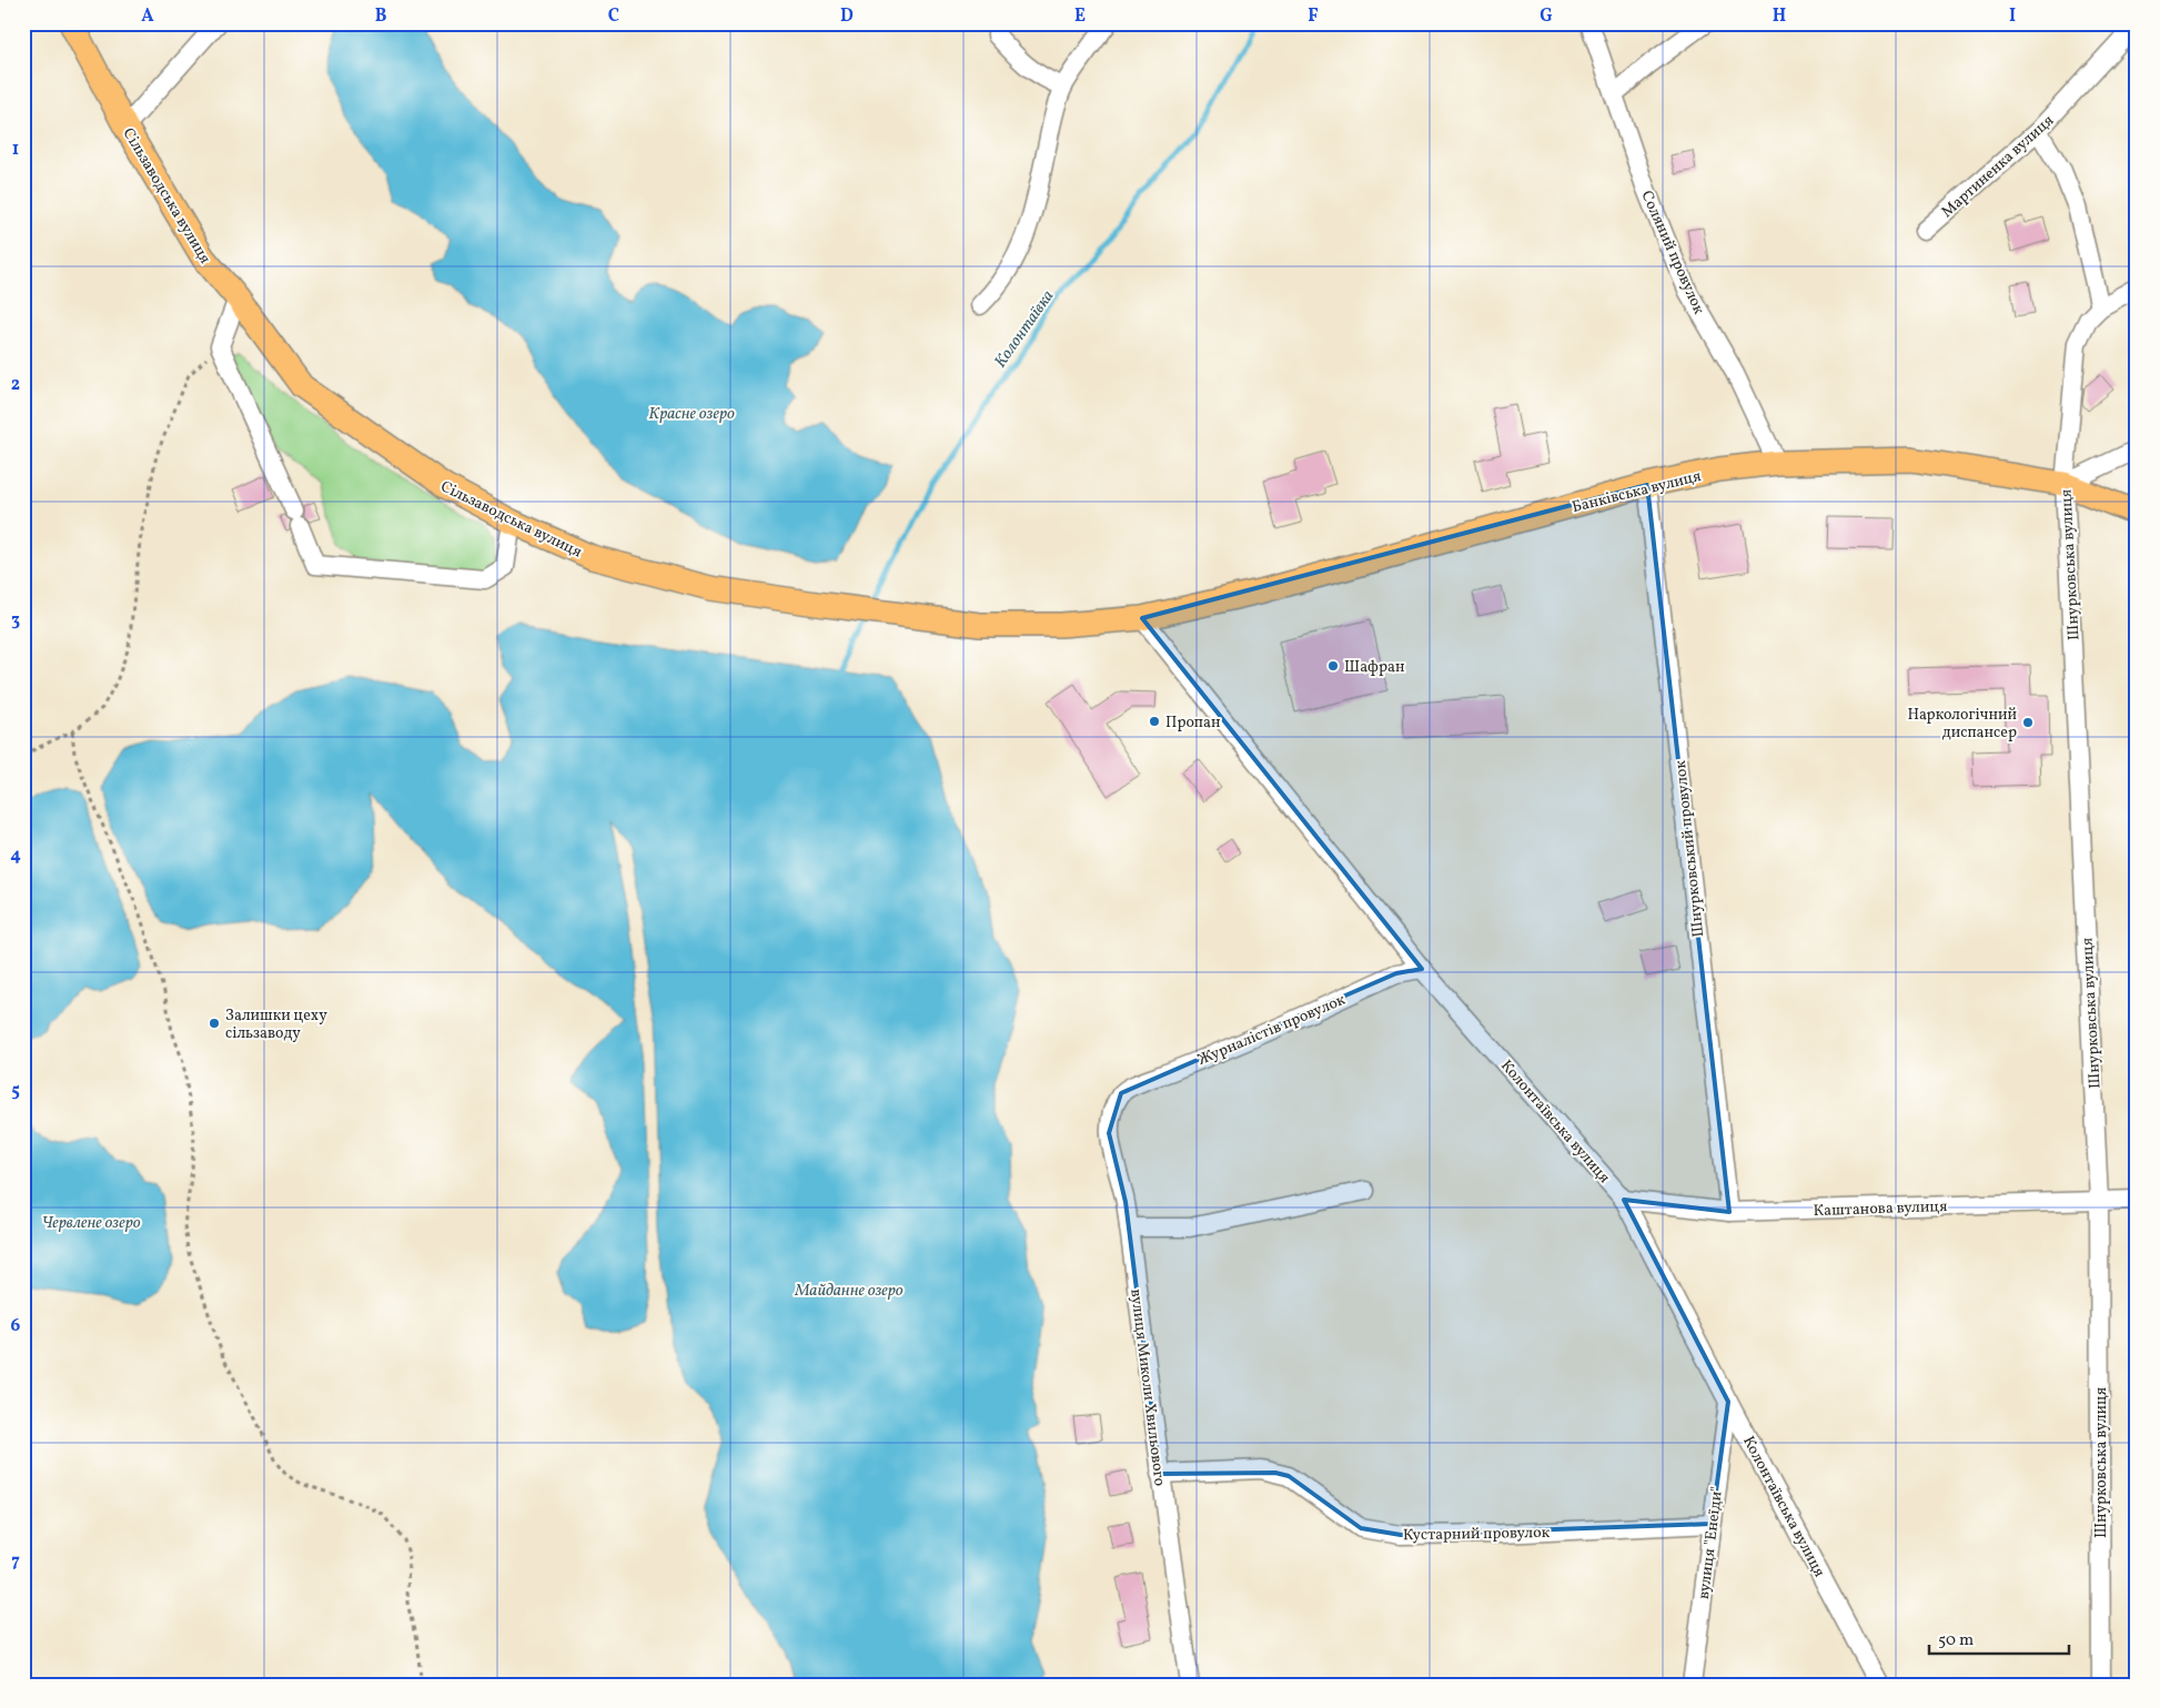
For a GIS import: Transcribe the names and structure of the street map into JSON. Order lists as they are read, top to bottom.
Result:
{
  "streets": {
    "main road": ["Сільзаводська вулиця", "Банківська вулиця"],
    "street": [
      "Мартиненка вулиця",
      "Соляний провулок",
      "Шнурковська вулиця",
      "Шнурковський провулок",
      "Журналістів провулок",
      "Колонтаївська вулиця",
      "Каштанова вулиця",
      "вулиця Миколи Хвильового",
      "Кустарний провулок",
      "вулиця \"Енеїди\""
    ]
  },
  "crossings": [
    ["Сільзаводська вулиця", "Банківська вулиця"],
    ["Сільзаводська вулиця", "Колонтаївська вулиця"],
    ["Соляний провулок", "Банківська вулиця"],
    ["Банківська вулиця", "Шнурковська вулиця"],
    ["Банківська вулиця", "Шнурковський провулок"],
    ["Банківська вулиця", "Колонтаївська вулиця"],
    ["Шнурковська вулиця", "Каштанова вулиця"],
    ["Шнурковський провулок", "Каштанова вулиця"],
    ["Журналістів провулок", "Колонтаївська вулиця"],
    ["Журналістів провулок", "вулиця Миколи Хвильового"],
    ["Колонтаївська вулиця", "Каштанова вулиця"],
    ["Колонтаївська вулиця", "вулиця \"Енеїди\""],
    ["вулиця Миколи Хвильового", "Кустарний провулок"],
    ["Кустарний провулок", "вулиця \"Енеїди\""]
  ],
  "water": [
    "Колонтаївка",
    "Красне озеро",
    "Червлене озеро",
    "Майданне озеро"
  ],
  "places": [
    "Шафран",
    "Пропан",
    "Наркологічний диспансер",
    "Залишки цеху сільзаводу"
  ],
  "scale_bar": "50 m",
  "grid": {
    "columns": [
      "A",
      "B",
      "C",
      "D",
      "E",
      "F",
      "G",
      "H",
      "I"
    ],
    "rows": [
      "1",
      "2",
      "3",
      "4",
      "5",
      "6",
      "7"
    ]
  }
}
